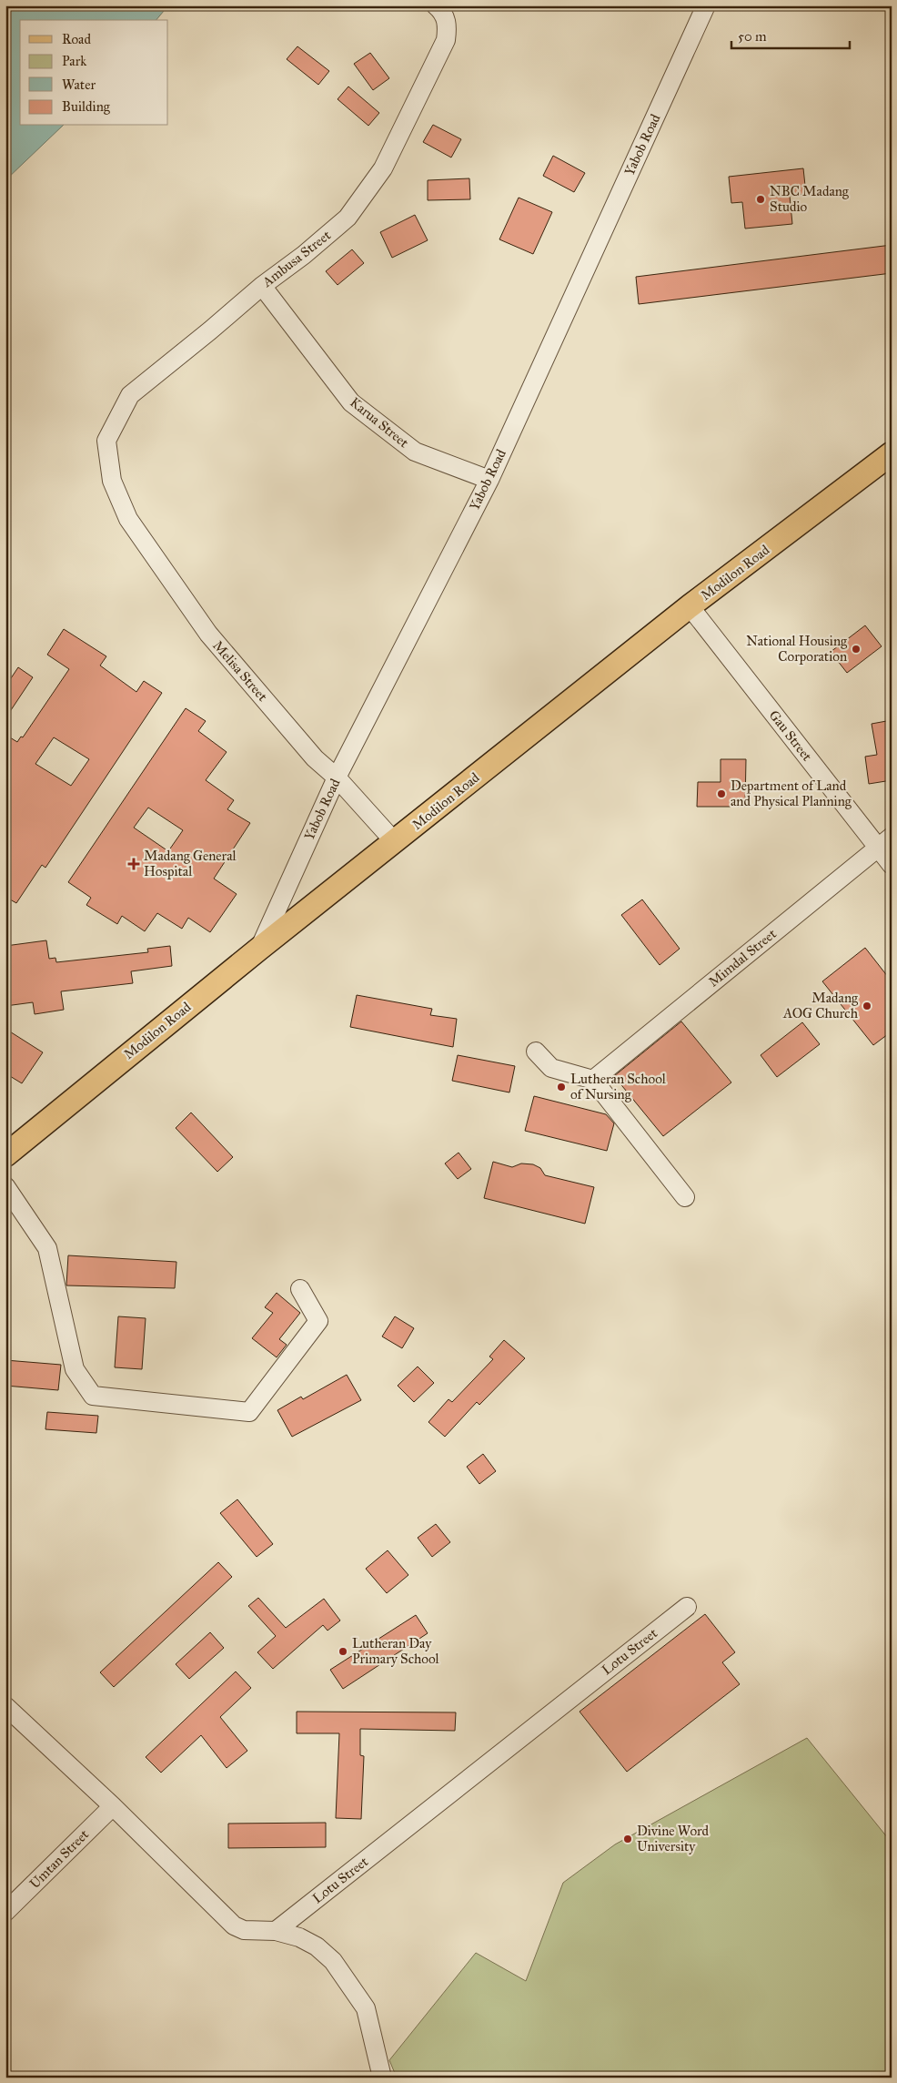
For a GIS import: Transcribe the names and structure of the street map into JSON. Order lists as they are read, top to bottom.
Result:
{
  "streets": {
    "main road": ["Modilon Road"],
    "street": [
      "Yabob Road",
      "Ambusa Street",
      "Karua Street",
      "Melisa Street",
      "Gau Street",
      "Mimdal Street",
      "Lotu Street",
      "Umtan Street"
    ]
  },
  "crossings": [
    ["Yabob Road", "Karua Street"],
    ["Yabob Road", "Modilon Road"],
    ["Yabob Road", "Melisa Street"],
    ["Ambusa Street", "Karua Street"],
    ["Ambusa Street", "Melisa Street"],
    ["Modilon Road", "Melisa Street"],
    ["Modilon Road", "Gau Street"],
    ["Gau Street", "Mimdal Street"]
  ],
  "places": {
    "other": [
      "NBC Madang Studio",
      "National Housing Corporation",
      "Department of Land and Physical Planning",
      "Madang AOG Church",
      "Lutheran School of Nursing",
      "Lutheran Day Primary School",
      "Divine Word University"
    ],
    "health": ["Madang General Hospital"]
  },
  "legend": [
    "Road",
    "Park",
    "Water",
    "Building"
  ],
  "scale_bar": "50 m"
}
